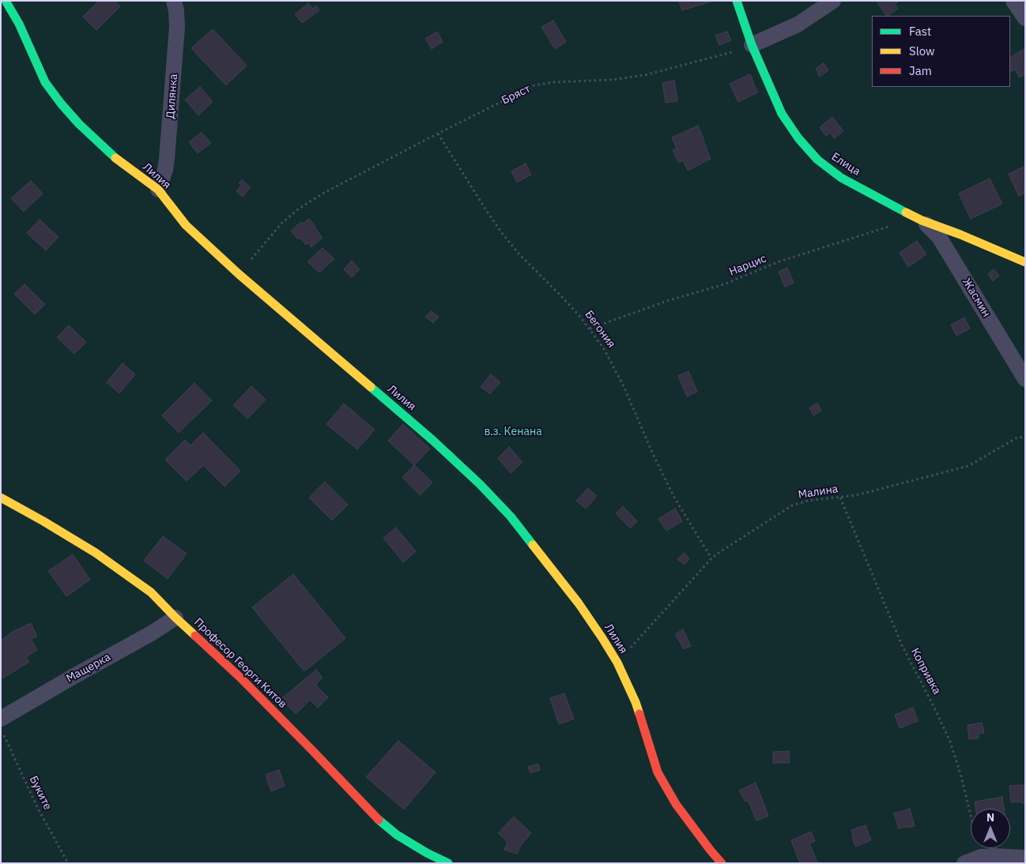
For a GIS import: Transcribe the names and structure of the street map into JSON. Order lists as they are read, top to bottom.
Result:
{
  "streets": {
    "street": [
      "Дилянка",
      "Елица",
      "Лилия",
      "Жасмин",
      "Професор Георги Китов",
      "Мащерка"
    ],
    "path": [
      "Бряст",
      "Нарцис",
      "Бегония",
      "Малина",
      "Копривка",
      "Буките"
    ]
  },
  "crossings": [
    ["Бряст", "Елица"],
    ["Бряст", "Лилия"],
    ["Бряст", "Бегония"],
    ["Дилянка", "Лилия"],
    ["Елица", "Нарцис"],
    ["Елица", "Жасмин"],
    ["Лилия", "Малина"],
    ["Нарцис", "Жасмин"],
    ["Нарцис", "Бегония"],
    ["Бегония", "Малина"],
    ["Малина", "Копривка"],
    ["Професор Георги Китов", "Мащерка"]
  ],
  "parks": ["в.з. Кенана"],
  "legend": ["Fast", "Slow", "Jam"],
  "north": "top"
}
